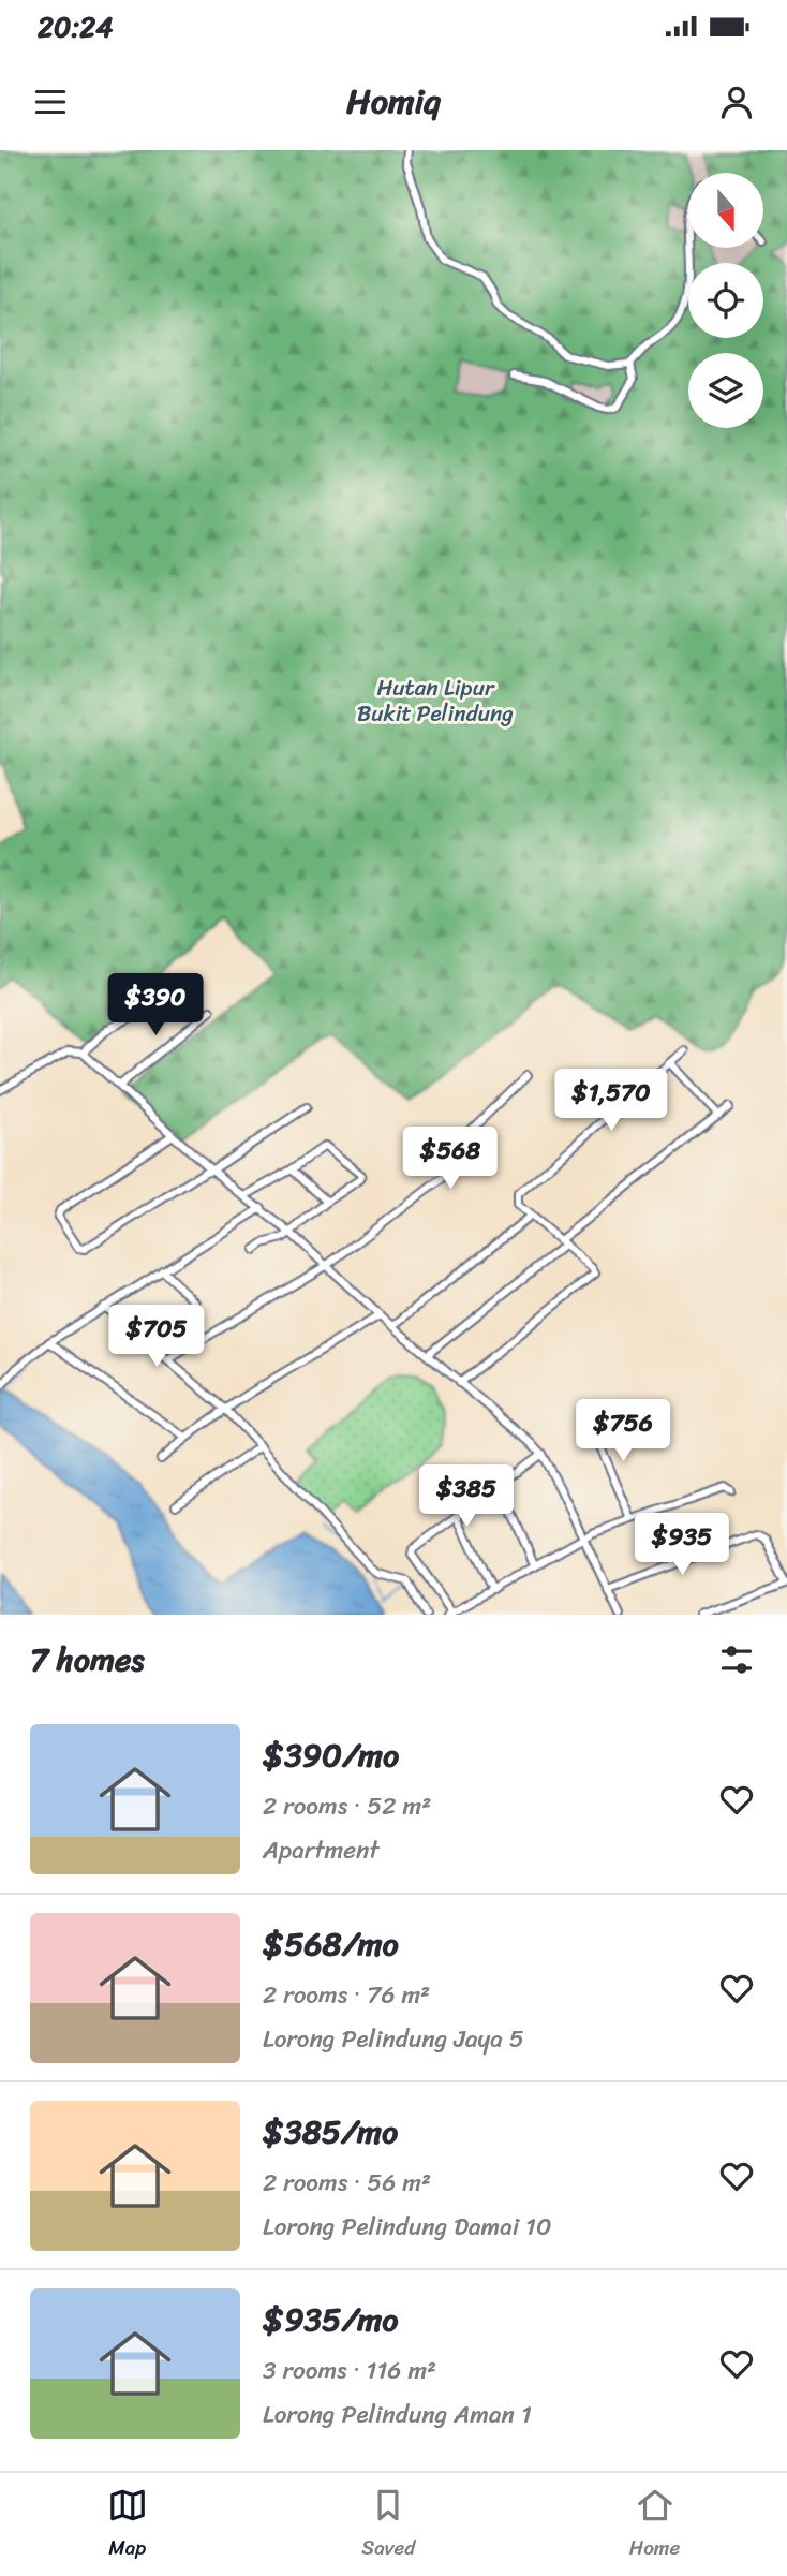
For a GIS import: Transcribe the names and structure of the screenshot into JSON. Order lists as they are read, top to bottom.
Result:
{
  "parks": ["Hutan Lipur Bukit Pelindung"],
  "north": "bottom",
  "page": {
    "status": "20:24",
    "header": "Homiq",
    "price": [
      "$390",
      "$1,570",
      "$568",
      "$705",
      "$756",
      "$385",
      "$935"
    ],
    "heading": "7 homes",
    "list": [
      {
        "name": "$390/mo",
        "note": "2 rooms · 52 m² · Apartment"
      },
      {
        "name": "$568/mo",
        "note": "2 rooms · 76 m² · Lorong Pelindung Jaya 5"
      },
      {
        "name": "$385/mo",
        "note": "2 rooms · 56 m² · Lorong Pelindung Damai 10"
      },
      {
        "name": "$935/mo",
        "note": "3 rooms · 116 m² · Lorong Pelindung Aman 1"
      }
    ],
    "tabs": ["Map", "Saved", "Home"]
  }
}
